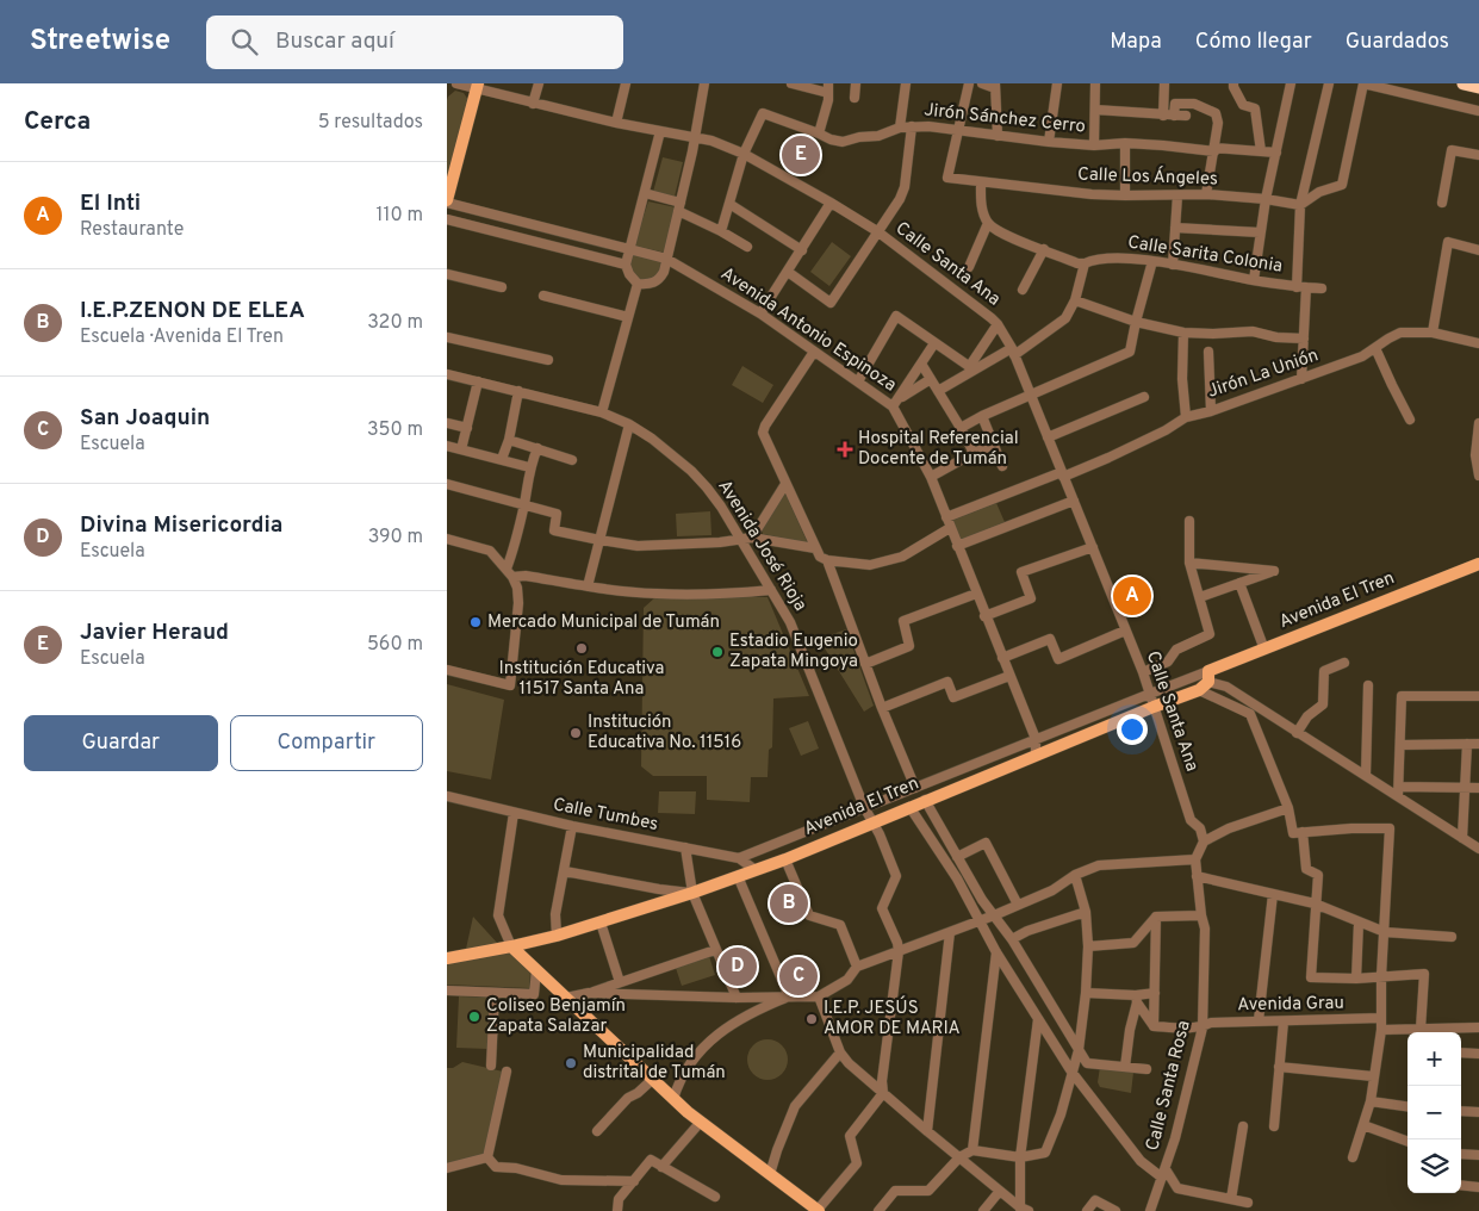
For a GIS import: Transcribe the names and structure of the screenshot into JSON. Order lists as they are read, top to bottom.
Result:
{
  "streets": {
    "main road": ["Avenida El Tren"],
    "street": [
      "Jirón Sánchez Cerro",
      "Calle Los Ángeles",
      "Calle Sarita Colonia",
      "Calle Santa Ana",
      "Avenida Antonio Espinoza",
      "Jirón La Unión",
      "Avenida José Rioja",
      "Calle Tumbes",
      "Avenida Grau",
      "Calle Santa Rosa"
    ]
  },
  "crossings": [
    ["Jirón Sánchez Cerro", "Calle Los Ángeles"],
    ["Jirón Sánchez Cerro", "Calle Santa Ana"],
    ["Calle Santa Ana", "Jirón La Unión"],
    ["Calle Santa Ana", "Avenida El Tren"],
    ["Avenida Antonio Espinoza", "Jirón La Unión"],
    ["Avenida Antonio Espinoza", "Avenida El Tren"],
    ["Avenida José Rioja", "Avenida El Tren"],
    ["Avenida El Tren", "Calle Tumbes"],
    ["Avenida Grau", "Calle Santa Rosa"]
  ],
  "places": {
    "health": ["Hospital Referencial Docente de Tumán"],
    "other": [
      "Mercado Municipal de Tumán",
      "Institución Educativa 11517 Santa Ana",
      "Estadio Eugenio Zapata Mingoya",
      "Institución Educativa No. 11516",
      "Coliseo Benjamín Zapata Salazar",
      "I.E.P. JESÚS AMOR DE MARIA",
      "Municipalidad distrital de Tumán"
    ]
  },
  "page": {
    "header": "Streetwise",
    "search": "Buscar aquí",
    "nav": ["Mapa", "Cómo llegar", "Guardados"],
    "heading": ["Cerca", "5 resultados"],
    "pins": [
      "E",
      "A",
      "B",
      "D",
      "C"
    ],
    "list": [
      {
        "mark": "A",
        "name": "El Inti",
        "note": "Restaurante",
        "value": "110 m"
      },
      {
        "mark": "B",
        "name": "I.E.P.ZENON DE ELEA",
        "note": "Escuela · Avenida El Tren",
        "value": "320 m"
      },
      {
        "mark": "C",
        "name": "San Joaquin",
        "note": "Escuela",
        "value": "350 m"
      },
      {
        "mark": "D",
        "name": "Divina Misericordia",
        "note": "Escuela",
        "value": "390 m"
      },
      {
        "mark": "E",
        "name": "Javier Heraud",
        "note": "Escuela",
        "value": "560 m"
      }
    ],
    "buttons": ["Guardar", "Compartir"],
    "map_buttons": ["+", "−"]
  }
}
